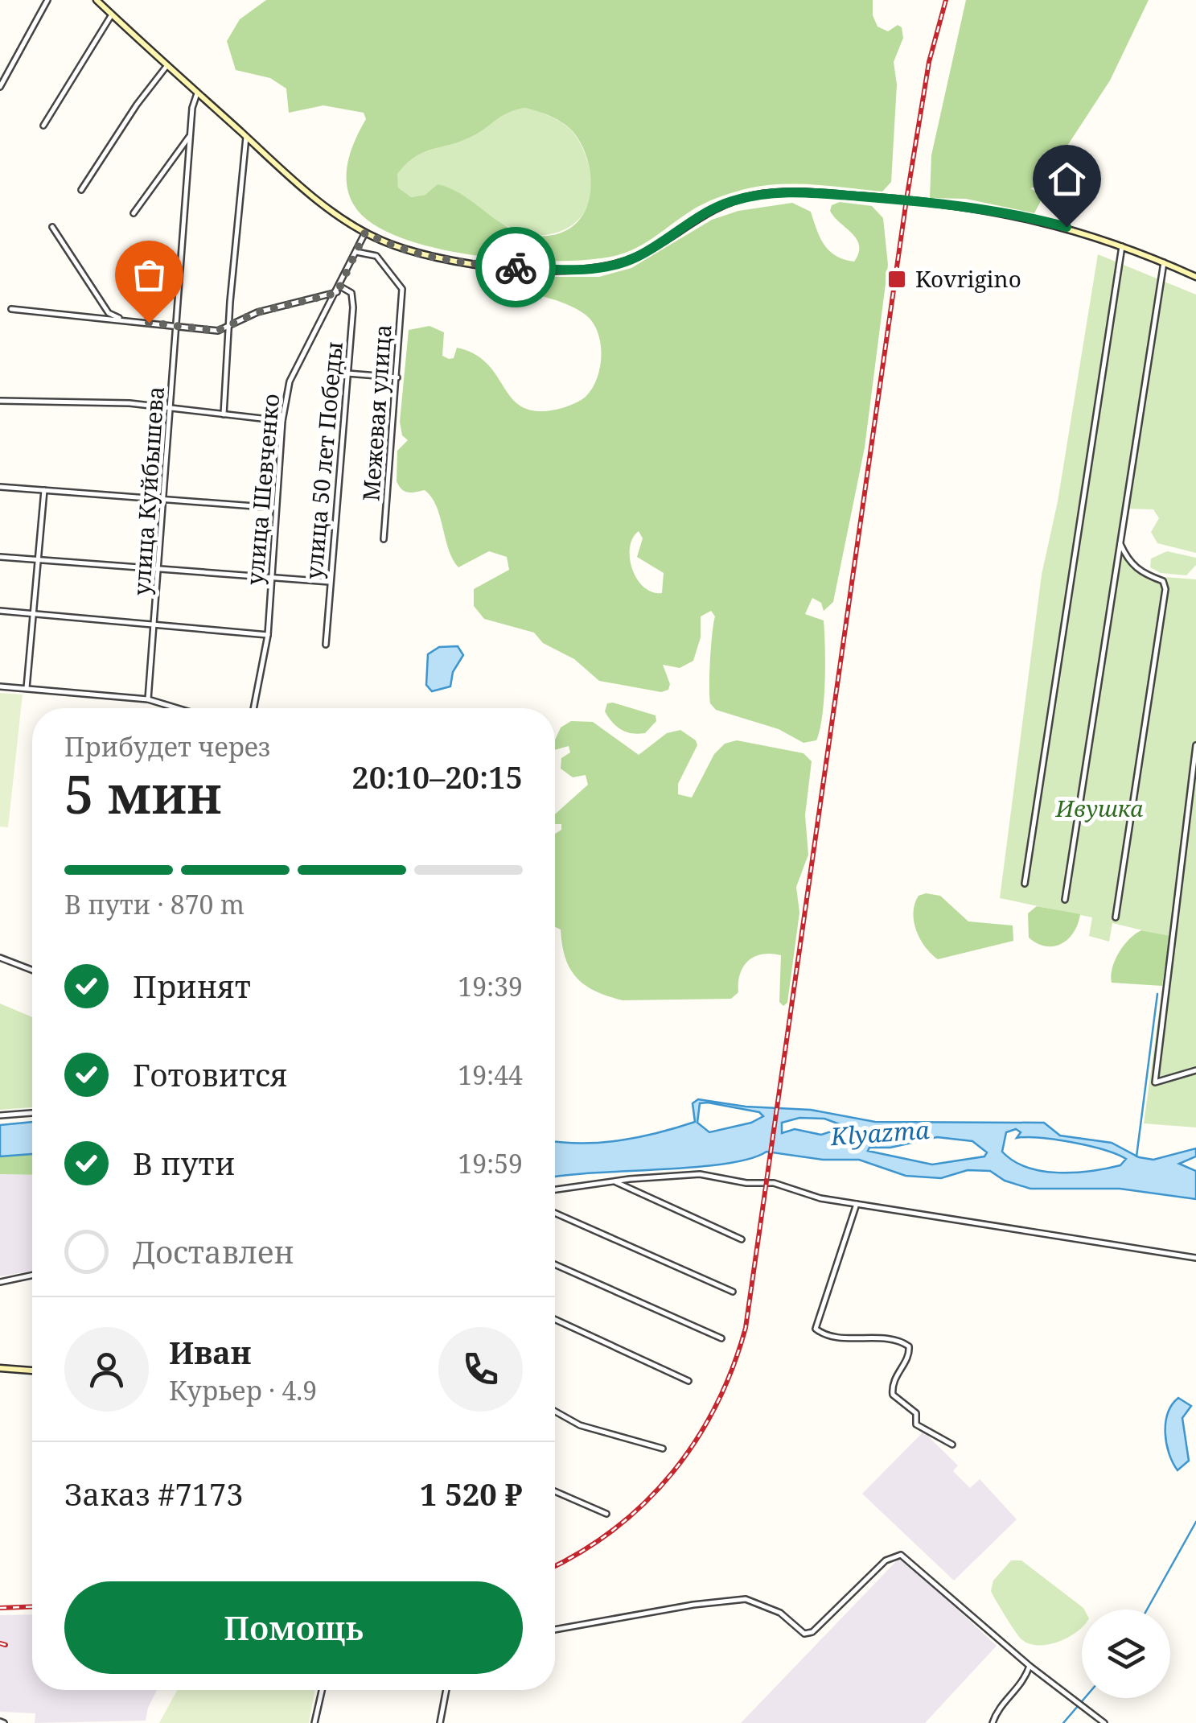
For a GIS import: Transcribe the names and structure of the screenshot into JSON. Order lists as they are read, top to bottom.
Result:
{
  "streets": {
    "street": [
      "Межевая улица",
      "улица 50 лет Победы",
      "улица Шевченко",
      "улица Куйбышева"
    ]
  },
  "crossings": [
    ["Межевая улица", "улица Шевченко"],
    ["улица 50 лет Победы", "улица Шевченко"]
  ],
  "water": ["Klyazma"],
  "parks": ["Ивушка"],
  "places": {
    "transit": ["Kovrigino"]
  },
  "page": {
    "heading": ["5 мин", "Прибудет через", "20:10–20:15"],
    "panel": [
      "Иван",
      "Курьер · 4.9",
      "Заказ #7173",
      "1 520 ₽"
    ],
    "bar": "В пути · 870 m",
    "list": [
      ["Принят", "19:39"],
      ["Готовится", "19:44"],
      ["В пути", "19:59"],
      "Доставлен"
    ],
    "buttons": "Помощь"
  }
}
